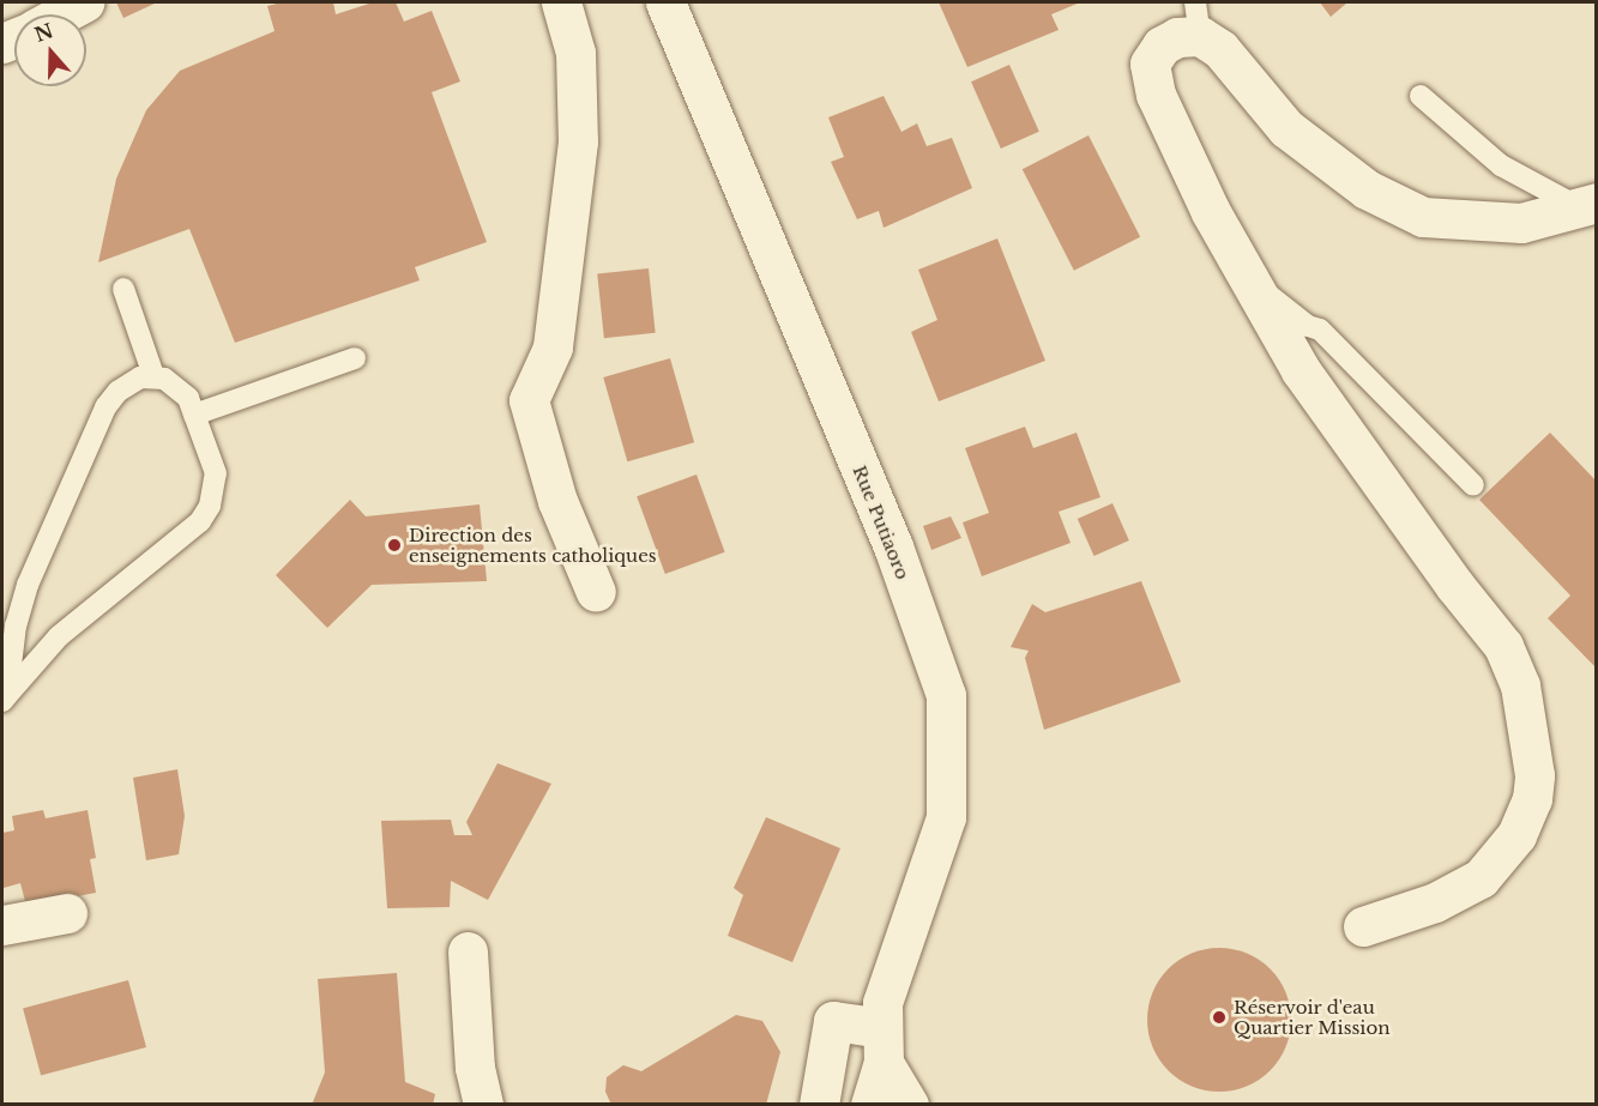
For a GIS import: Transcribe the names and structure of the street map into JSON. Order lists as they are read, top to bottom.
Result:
{
  "streets": {
    "street": ["Rue Putiaoro"]
  },
  "places": ["Direction des enseignements catholiques", "Réservoir d'eau Quartier Mission"],
  "north": "top"
}
